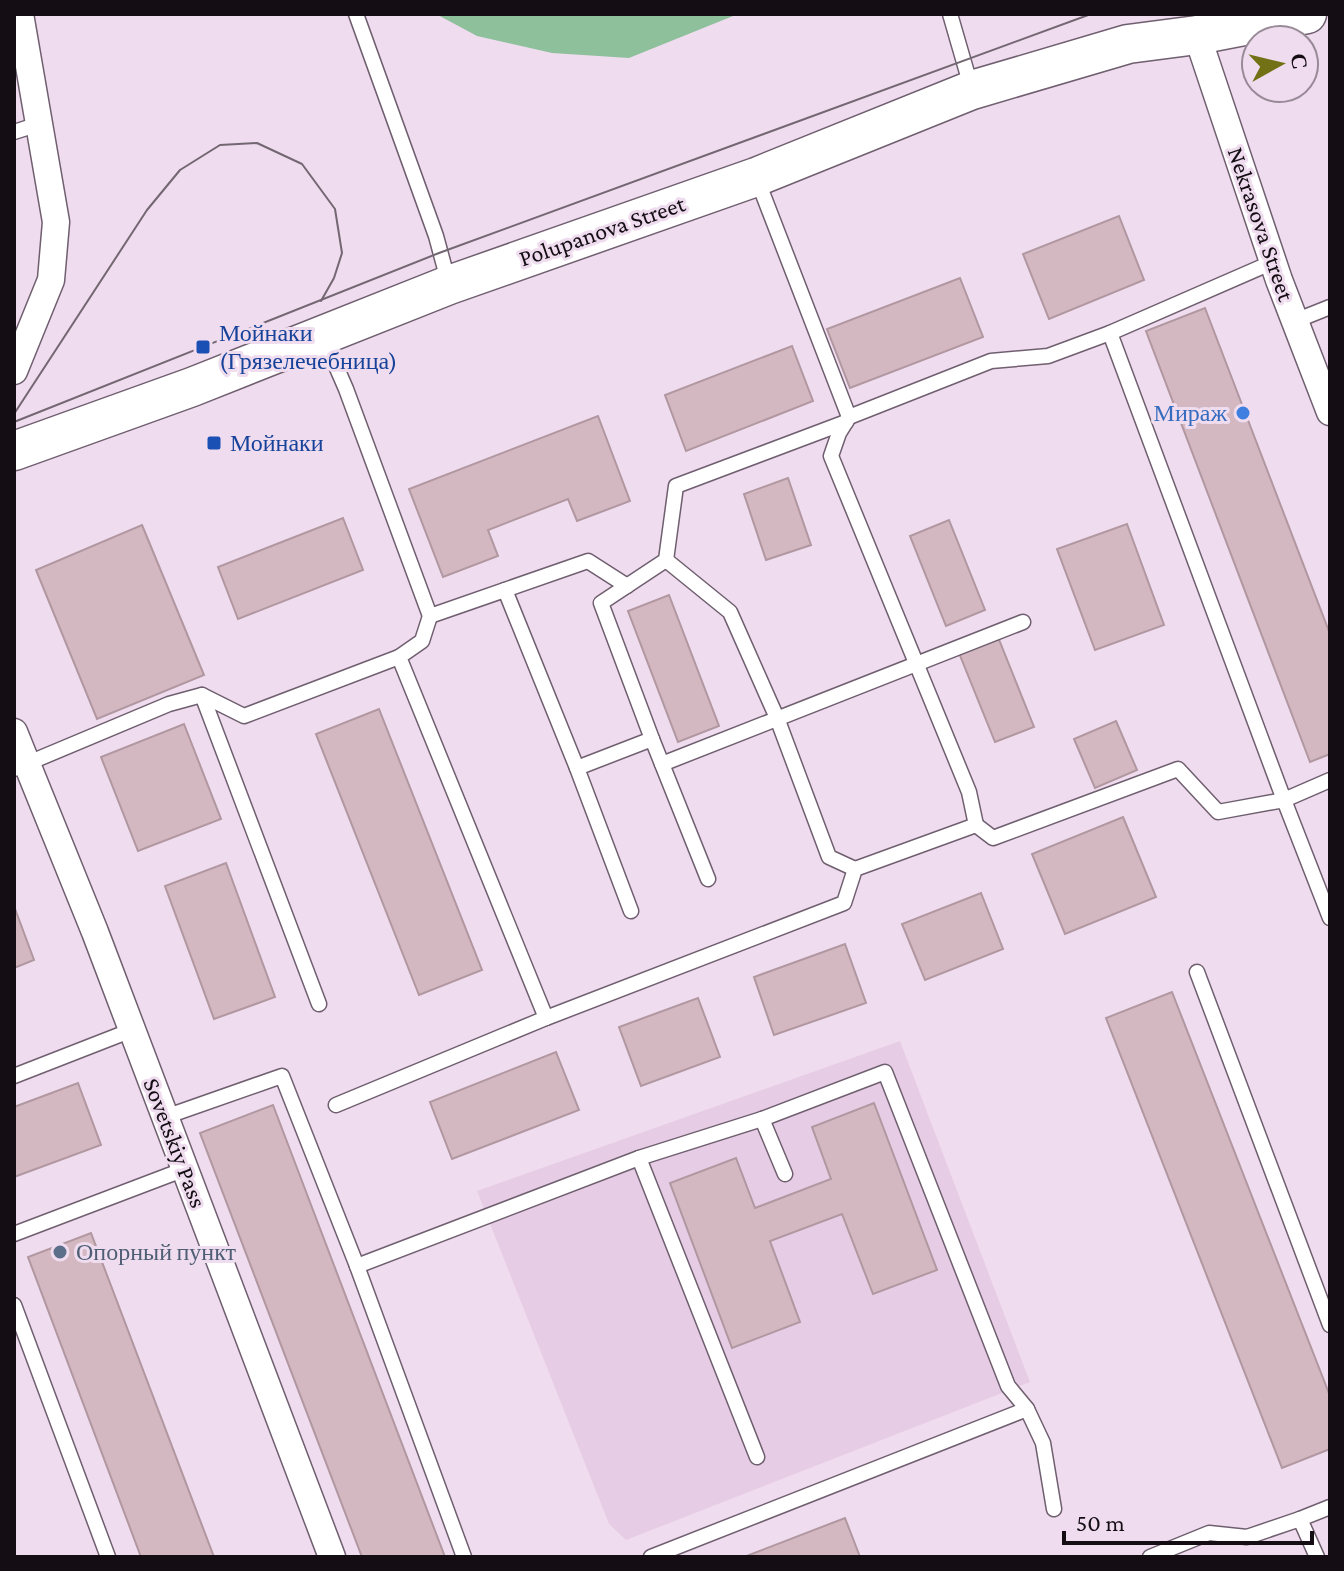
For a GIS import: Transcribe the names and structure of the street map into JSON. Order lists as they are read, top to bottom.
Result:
{
  "streets": {
    "street": ["Nekrasova Street", "Polupanova Street", "Sovetskiy Pass"]
  },
  "crossings": [
    ["Nekrasova Street", "Polupanova Street"]
  ],
  "places": {
    "transit": ["Мойнаки (Грязелечебница)", "Мойнаки"],
    "other": ["Мираж", "Опорный пункт"]
  },
  "scale_bar": "50 m",
  "north": "right"
}
